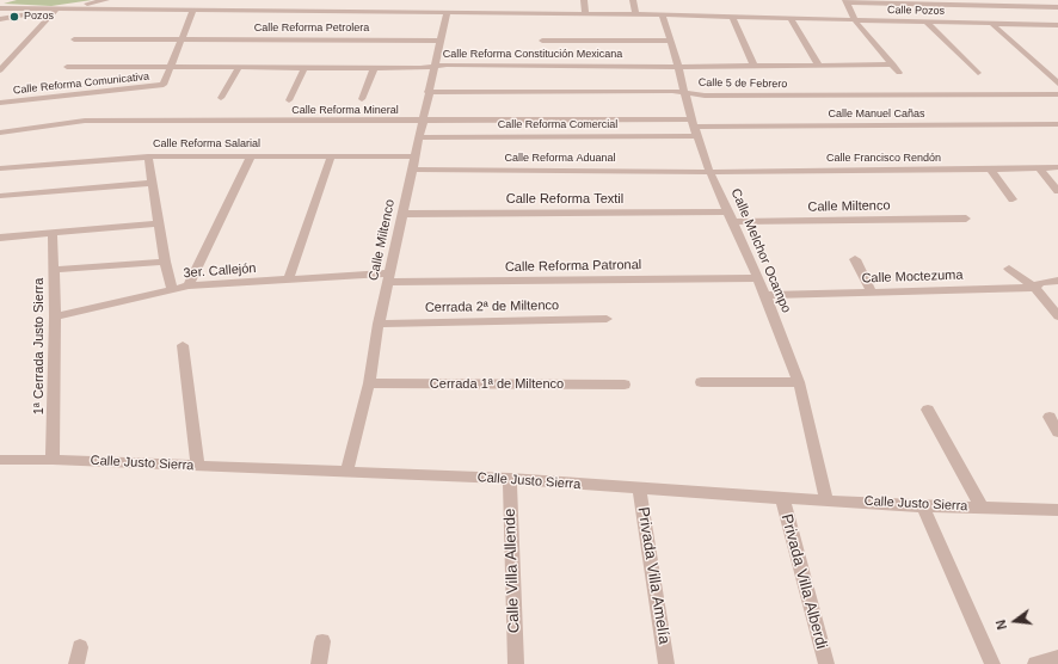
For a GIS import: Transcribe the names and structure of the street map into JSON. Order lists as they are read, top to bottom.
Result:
{
  "streets": {
    "street": [
      "Calle Pozos",
      "Calle Reforma Petrolera",
      "Calle Reforma Constitución Mexicana",
      "Calle Reforma Comunicativa",
      "Calle 5 de Febrero",
      "Calle Reforma Mineral",
      "Calle Manuel Cañas",
      "Calle Reforma Comercial",
      "Calle Reforma Salarial",
      "Calle Reforma Aduanal",
      "Calle Francisco Rendón",
      "Calle Reforma Textil",
      "Calle Miltenco",
      "Calle Melchor Ocampo",
      "Calle Reforma Patronal",
      "3er. Callejón",
      "Calle Moctezuma",
      "Cerrada 2ª de Miltenco",
      "1ª Cerrada Justo Sierra",
      "Cerrada 1ª de Miltenco",
      "Calle Justo Sierra",
      "Calle Villa Allende",
      "Privada Villa Amelía",
      "Privada Villa Alberdi"
    ]
  },
  "crossings": [
    ["Calle Pozos", "Calle Miltenco"],
    ["Calle Pozos", "Calle Melchor Ocampo"],
    ["Calle Reforma Petrolera", "Calle Miltenco"],
    ["Calle Reforma Constitución Mexicana", "Calle Reforma Comunicativa"],
    ["Calle Reforma Constitución Mexicana", "Calle Miltenco"],
    ["Calle Reforma Constitución Mexicana", "Calle Melchor Ocampo"],
    ["Calle 5 de Febrero", "Calle Miltenco"],
    ["Calle 5 de Febrero", "Calle Melchor Ocampo"],
    ["Calle Reforma Mineral", "Calle Manuel Cañas"],
    ["Calle Reforma Mineral", "Calle Reforma Comercial"],
    ["Calle Reforma Mineral", "Calle Miltenco"],
    ["Calle Reforma Mineral", "Calle Melchor Ocampo"],
    ["Calle Manuel Cañas", "Calle Reforma Comercial"],
    ["Calle Manuel Cañas", "Calle Melchor Ocampo"],
    ["Calle Reforma Comercial", "Calle Miltenco"],
    ["Calle Reforma Comercial", "Calle Melchor Ocampo"],
    ["Calle Reforma Salarial", "Calle Miltenco"],
    ["Calle Reforma Aduanal", "Calle Francisco Rendón"],
    ["Calle Reforma Aduanal", "Calle Miltenco"],
    ["Calle Reforma Aduanal", "Calle Melchor Ocampo"],
    ["Calle Francisco Rendón", "Calle Melchor Ocampo"],
    ["Calle Reforma Textil", "Calle Miltenco"],
    ["Calle Reforma Textil", "Calle Melchor Ocampo"],
    ["Calle Miltenco", "Calle Melchor Ocampo"],
    ["Calle Miltenco", "Calle Reforma Patronal"],
    ["Calle Miltenco", "3er. Callejón"],
    ["Calle Miltenco", "Cerrada 2ª de Miltenco"],
    ["Calle Miltenco", "Cerrada 1ª de Miltenco"],
    ["Calle Miltenco", "Calle Justo Sierra"],
    ["Calle Melchor Ocampo", "Calle Reforma Patronal"],
    ["Calle Melchor Ocampo", "Calle Moctezuma"],
    ["Calle Melchor Ocampo", "Calle Justo Sierra"],
    ["Calle Reforma Patronal", "3er. Callejón"],
    ["3er. Callejón", "1ª Cerrada Justo Sierra"],
    ["1ª Cerrada Justo Sierra", "Calle Justo Sierra"],
    ["Calle Justo Sierra", "Calle Villa Allende"],
    ["Calle Justo Sierra", "Privada Villa Amelía"],
    ["Calle Justo Sierra", "Privada Villa Alberdi"]
  ],
  "places": ["Pozos"],
  "north": "left"
}
